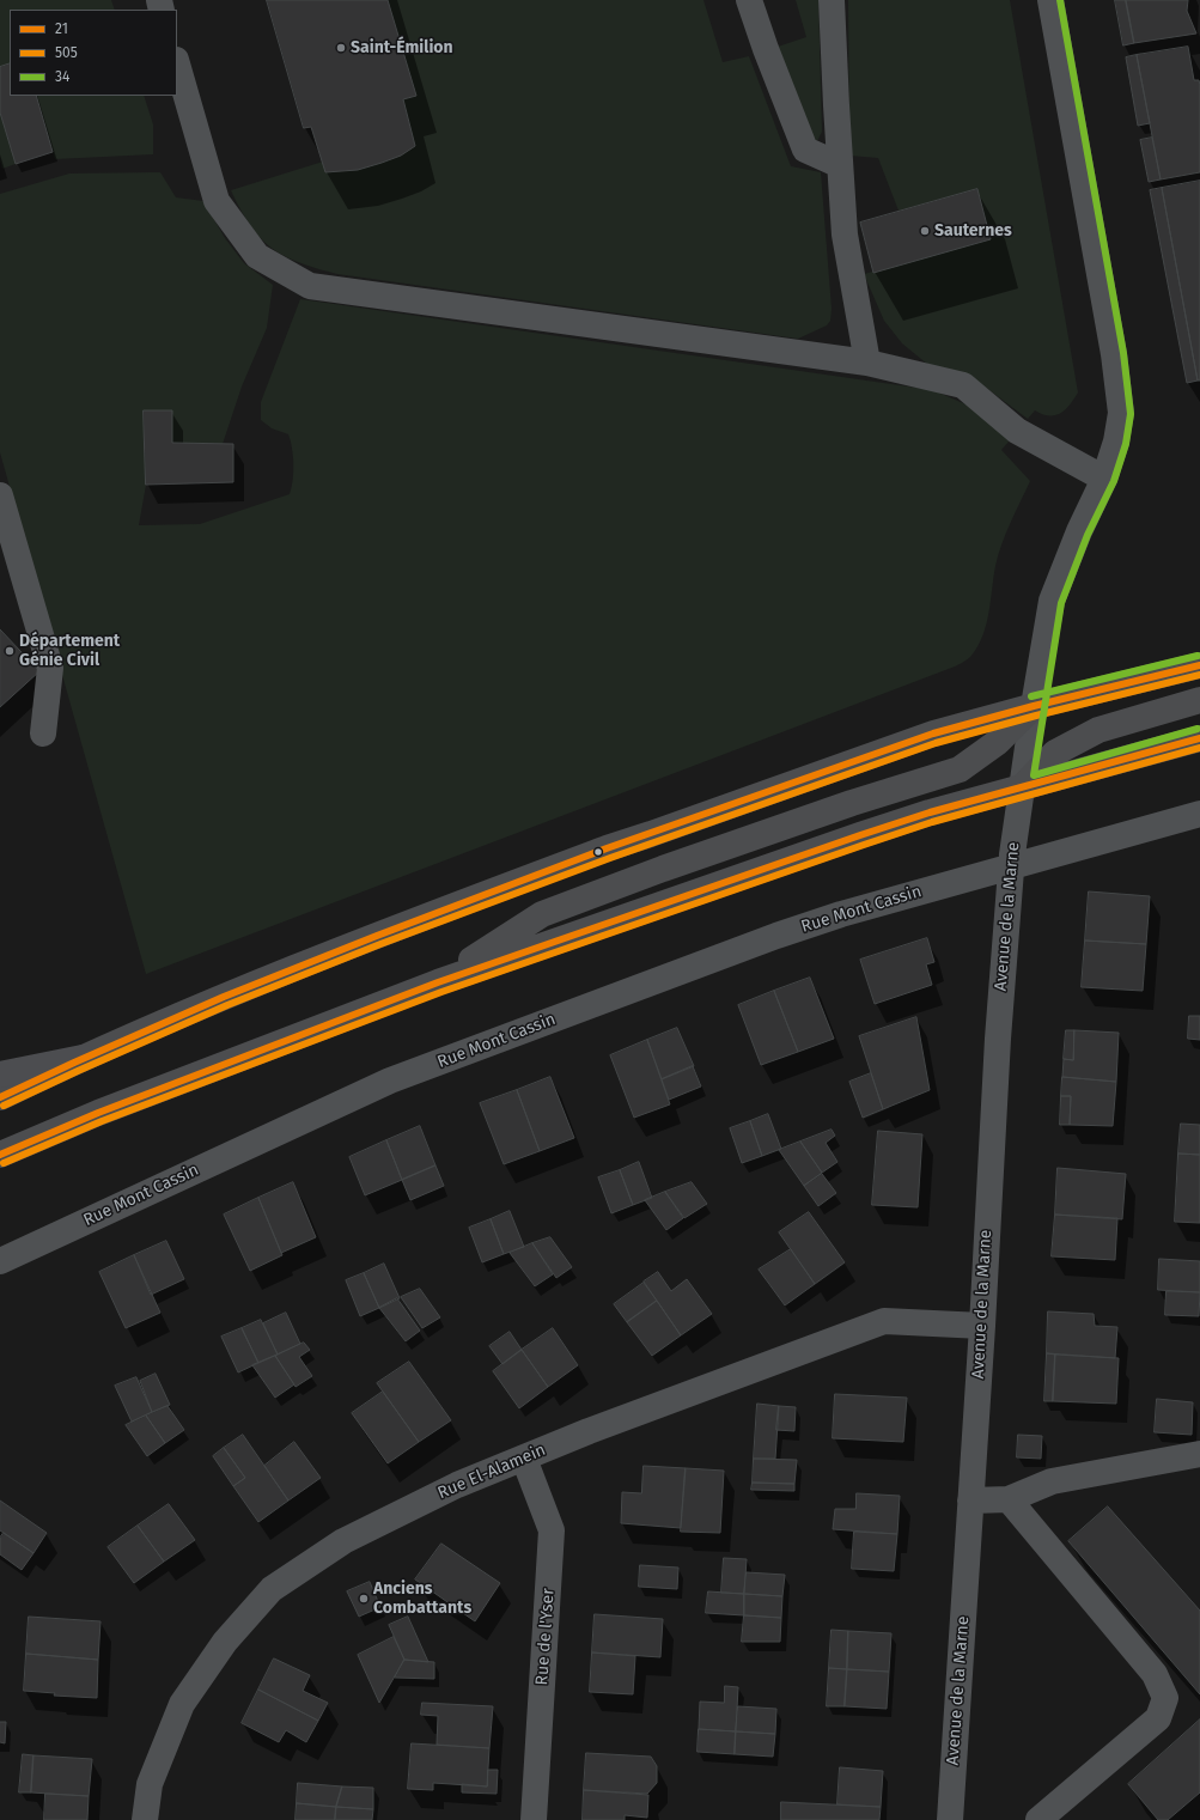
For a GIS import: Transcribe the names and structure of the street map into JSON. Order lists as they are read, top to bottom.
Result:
{
  "streets": {
    "street": [
      "Rue Mont Cassin",
      "Avenue de la Marne",
      "Rue El-Alamein",
      "Rue de l'Yser"
    ]
  },
  "crossings": [
    ["Rue Mont Cassin", "Avenue de la Marne"],
    ["Avenue de la Marne", "Rue El-Alamein"],
    ["Rue El-Alamein", "Rue de l'Yser"]
  ],
  "places": [
    "Saint-Émilion",
    "Sauternes",
    "Département Génie Civil",
    "Anciens Combattants"
  ],
  "lines": ["transit line 34", "transit line 21", "transit line 505"],
  "legend": ["21", "505", "34"]
}
